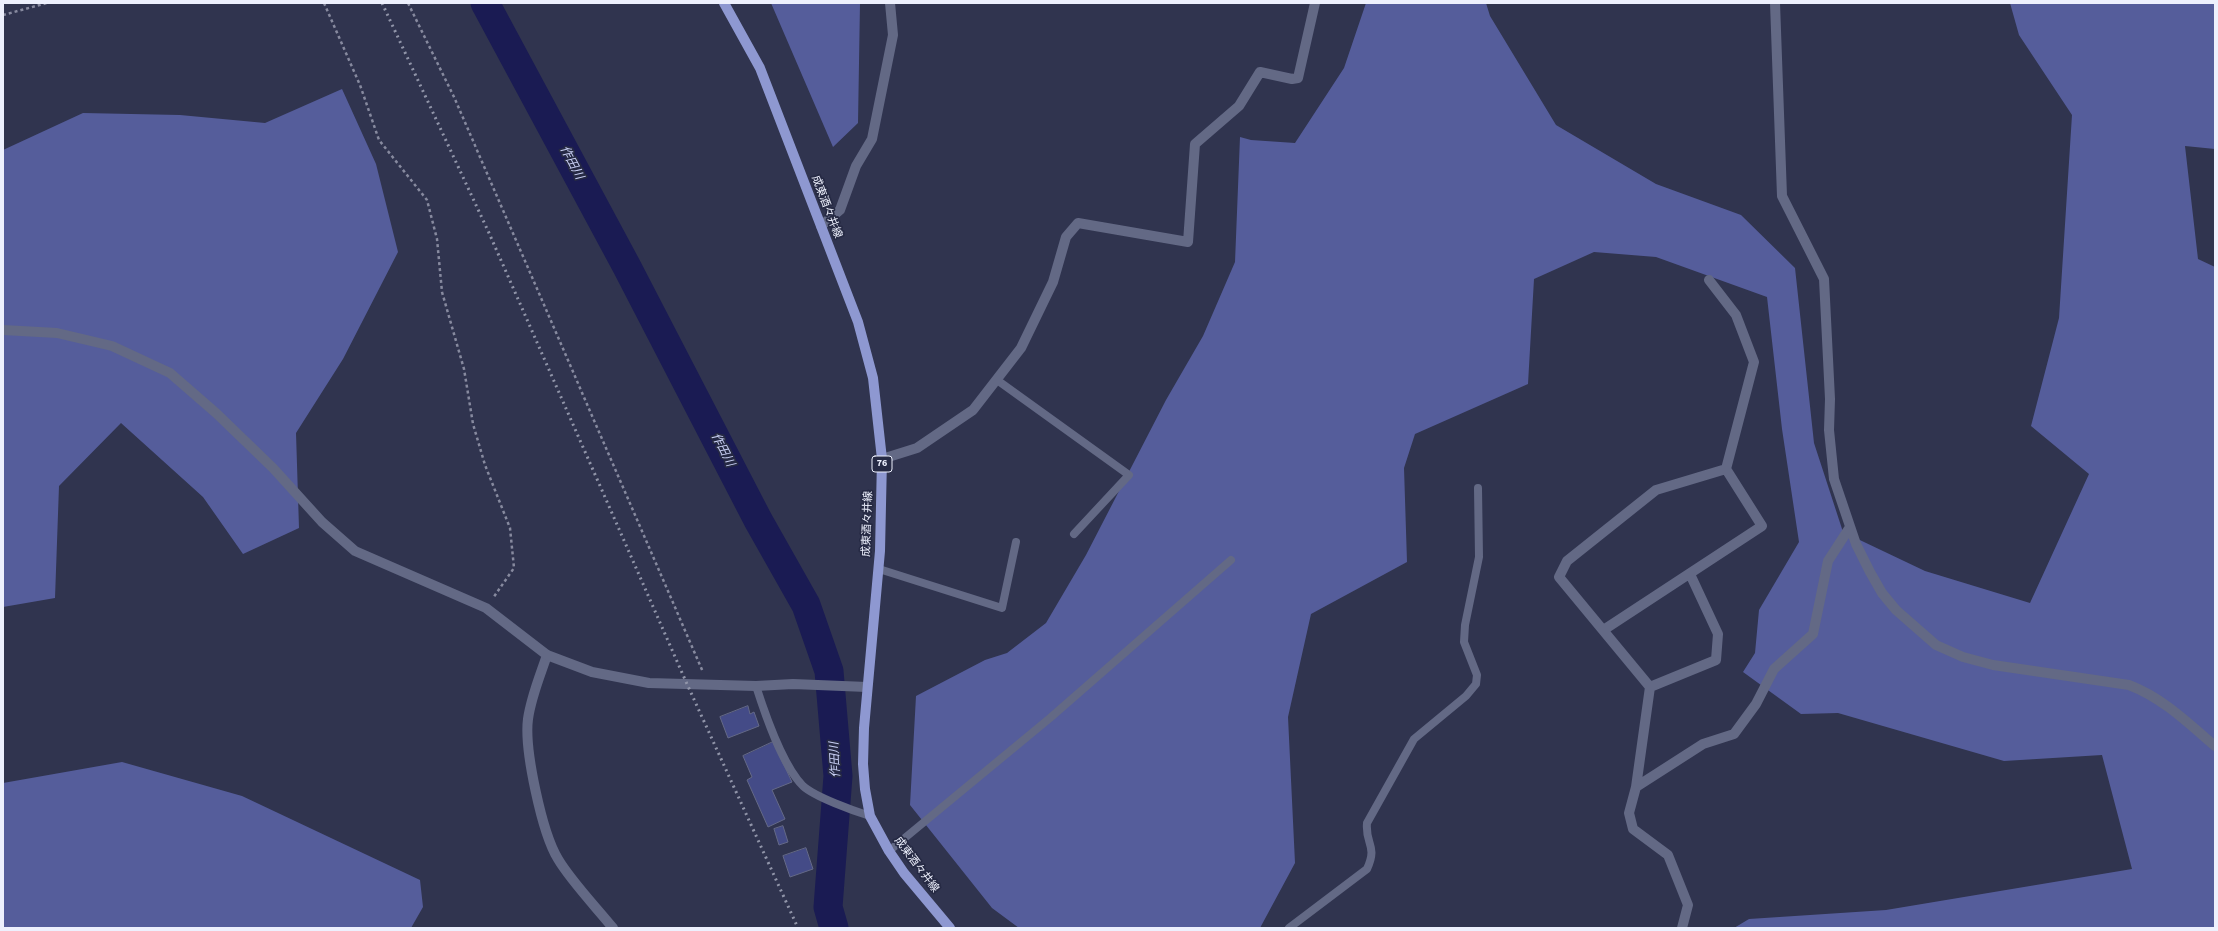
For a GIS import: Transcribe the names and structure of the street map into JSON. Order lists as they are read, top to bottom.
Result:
{
  "streets": {
    "main road": ["成東酒々井線", "76"]
  },
  "water": ["作田川"]
}
